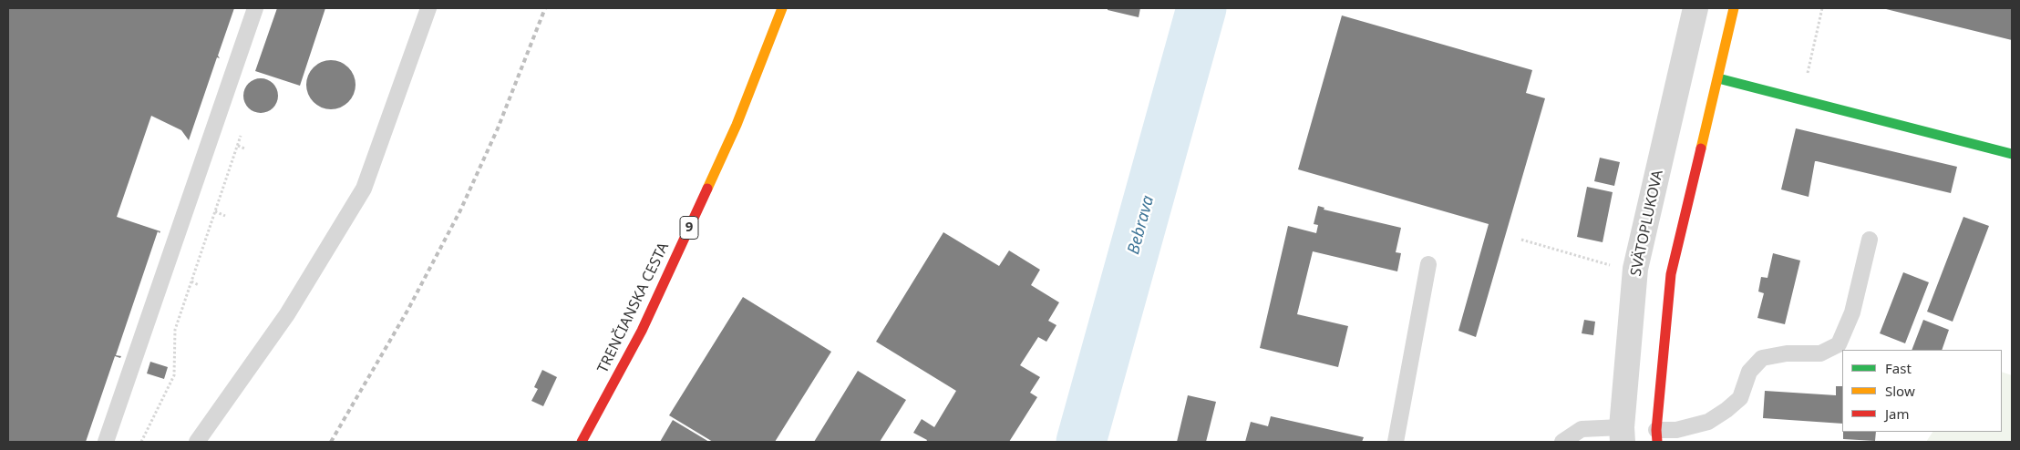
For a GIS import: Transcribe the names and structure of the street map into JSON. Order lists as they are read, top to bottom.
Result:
{
  "streets": {
    "street": ["SVÄTOPLUKOVA", "9", "TRENČIANSKA CESTA"]
  },
  "water": ["Bebrava"],
  "legend": ["Fast", "Slow", "Jam"]
}
